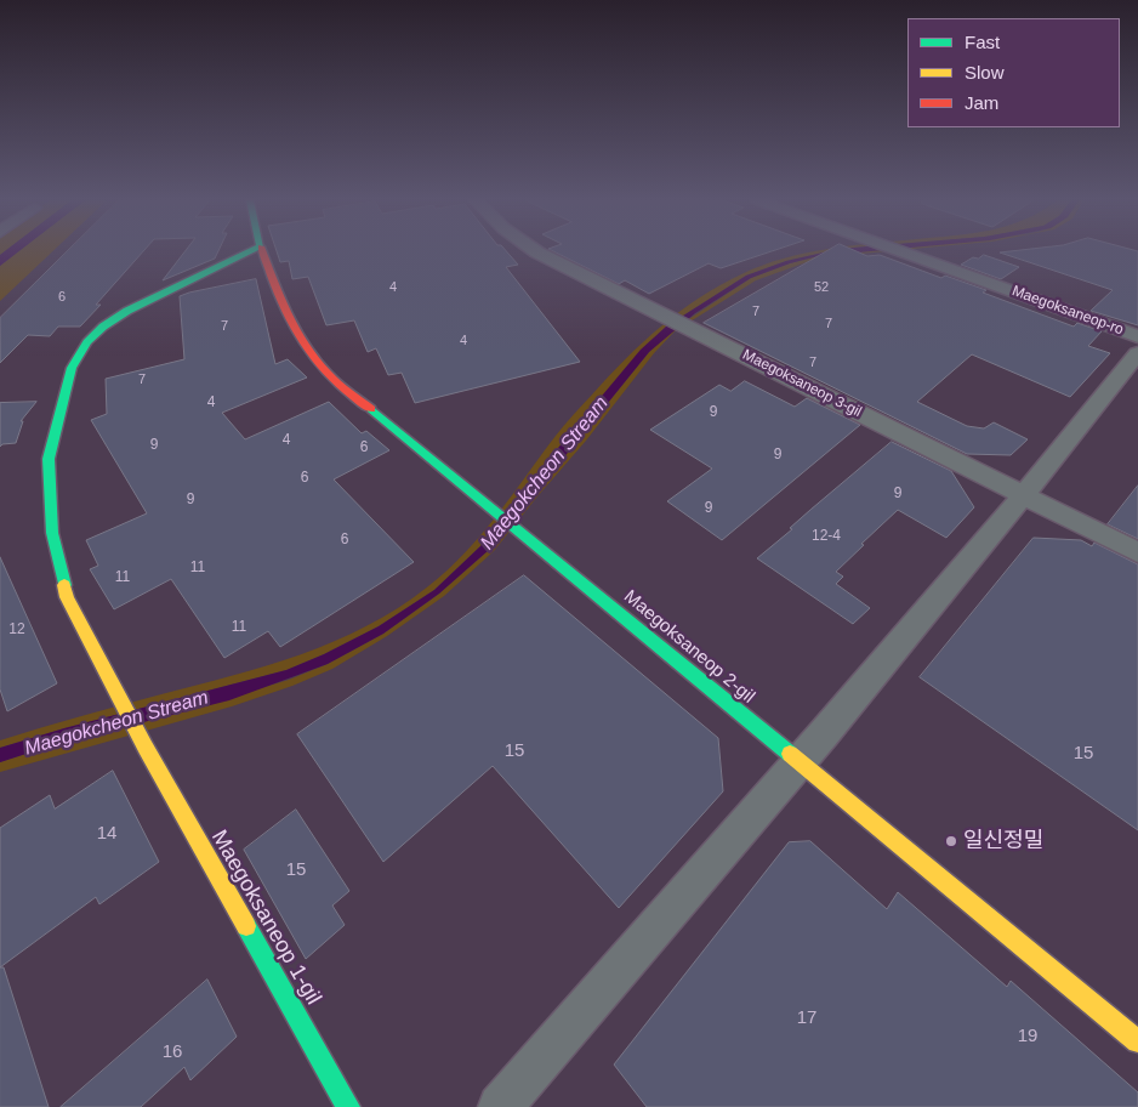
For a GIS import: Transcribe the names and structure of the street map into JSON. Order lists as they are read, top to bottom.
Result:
{
  "streets": {
    "street": [
      "Maegoksaneop-ro",
      "Maegoksaneop 3-gil",
      "Maegoksaneop 2-gil",
      "Maegoksaneop 1-gil"
    ]
  },
  "water": ["Maegokcheon Stream"],
  "places": ["일신정밀"],
  "house_numbers": [
    "4",
    "52",
    "6",
    "7",
    "7",
    "7",
    "4",
    "7",
    "7",
    "4",
    "9",
    "4",
    "9",
    "6",
    "9",
    "6",
    "9",
    "9",
    "9",
    "12-4",
    "6",
    "11",
    "11",
    "11",
    "12",
    "15",
    "15",
    "14",
    "15",
    "17",
    "19",
    "16"
  ],
  "legend": ["Fast", "Slow", "Jam"]
}
